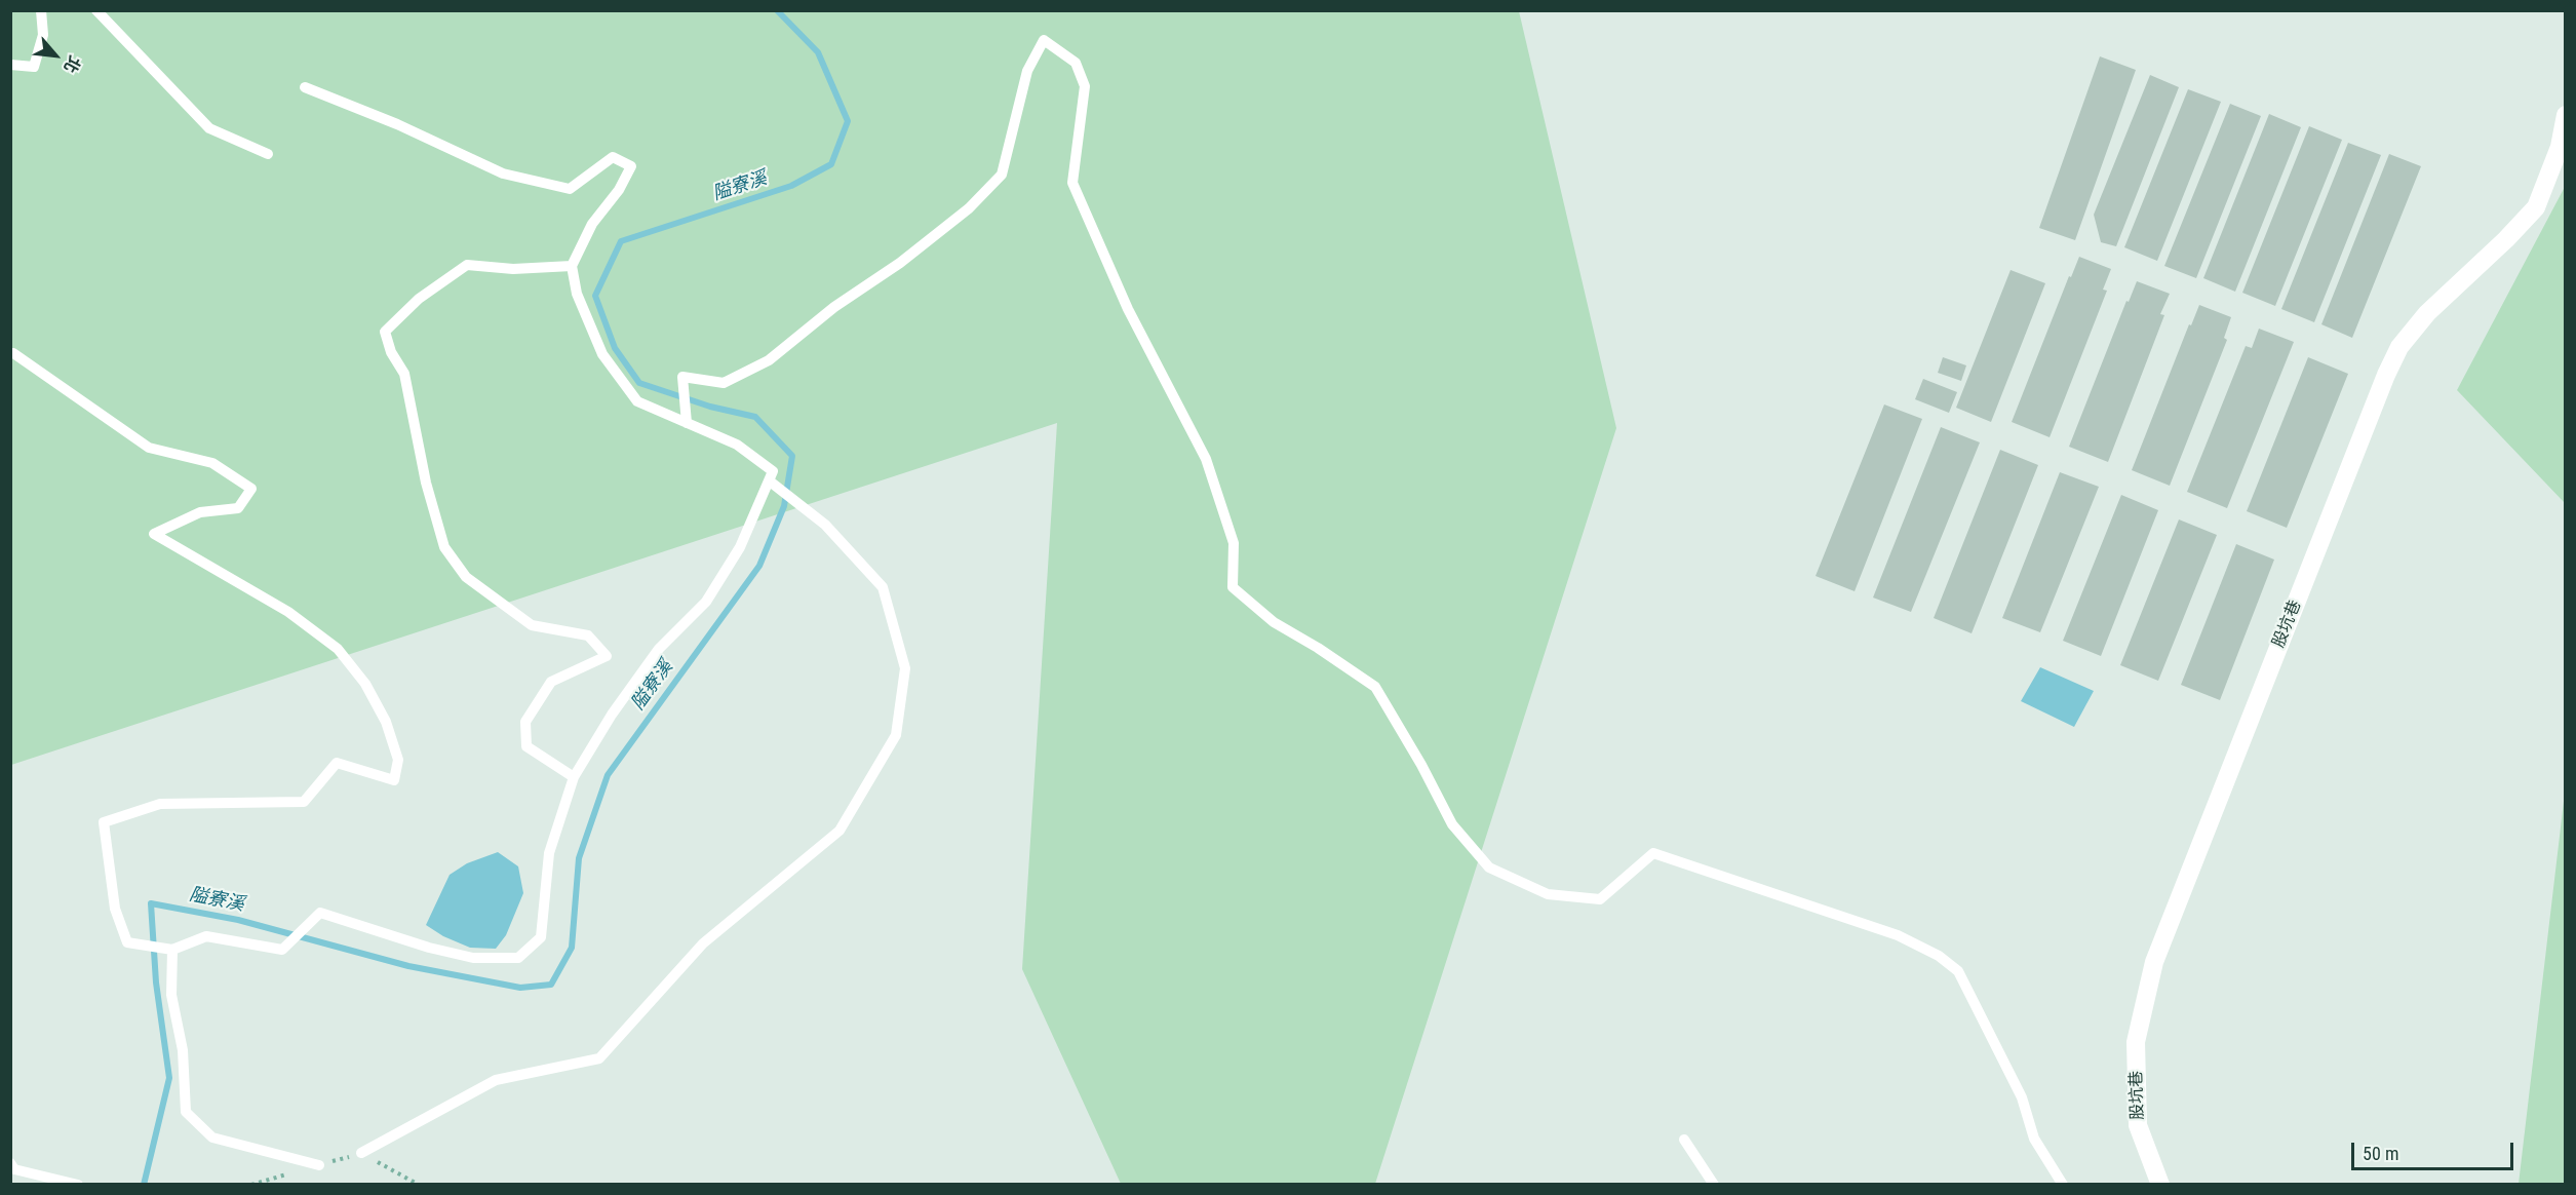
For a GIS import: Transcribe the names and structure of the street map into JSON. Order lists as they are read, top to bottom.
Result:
{
  "streets": {
    "street": ["股坑巷"]
  },
  "water": ["隘寮溪"],
  "scale_bar": "50 m",
  "north": "bottom right"
}
